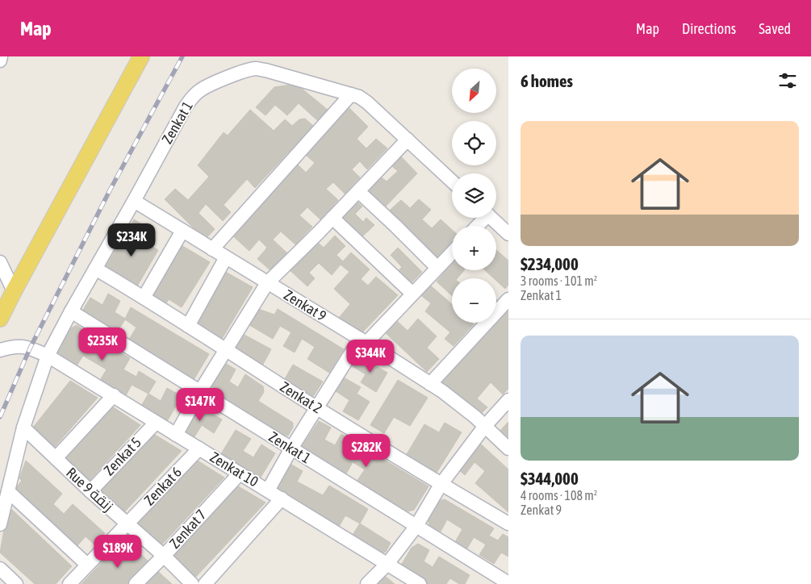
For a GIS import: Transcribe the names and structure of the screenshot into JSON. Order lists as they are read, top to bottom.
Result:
{
  "streets": {
    "street": [
      "Zenkat 1",
      "Zenkat 9",
      "Zenkat 2",
      "Zenkat 5",
      "Zenkat 10",
      "Zenkat 6",
      "Rue 9 زنقة",
      "Zenkat 7"
    ]
  },
  "crossings": [
    ["Zenkat 1", "Zenkat 9"],
    ["Zenkat 1", "Zenkat 2"],
    ["Zenkat 1", "Zenkat 10"],
    ["Zenkat 1", "Rue 9 زنقة"],
    ["Zenkat 5", "Zenkat 10"],
    ["Zenkat 5", "Rue 9 زنقة"],
    ["Zenkat 10", "Zenkat 6"],
    ["Zenkat 10", "Zenkat 7"],
    ["Zenkat 6", "Rue 9 زنقة"],
    ["Rue 9 زنقة", "Zenkat 7"]
  ],
  "north": "bottom left",
  "page": {
    "header": "Map",
    "nav": ["Map", "Directions", "Saved"],
    "heading": "6 homes",
    "map_buttons": ["+", "−"],
    "list": [
      {
        "name": "$234,000",
        "note": "3 rooms · 101 m² · Zenkat 1"
      },
      {
        "name": "$344,000",
        "note": "4 rooms · 108 m² · Zenkat 9"
      }
    ],
    "price": [
      "$234K",
      "$235K",
      "$344K",
      "$147K",
      "$282K",
      "$189K"
    ]
  }
}
